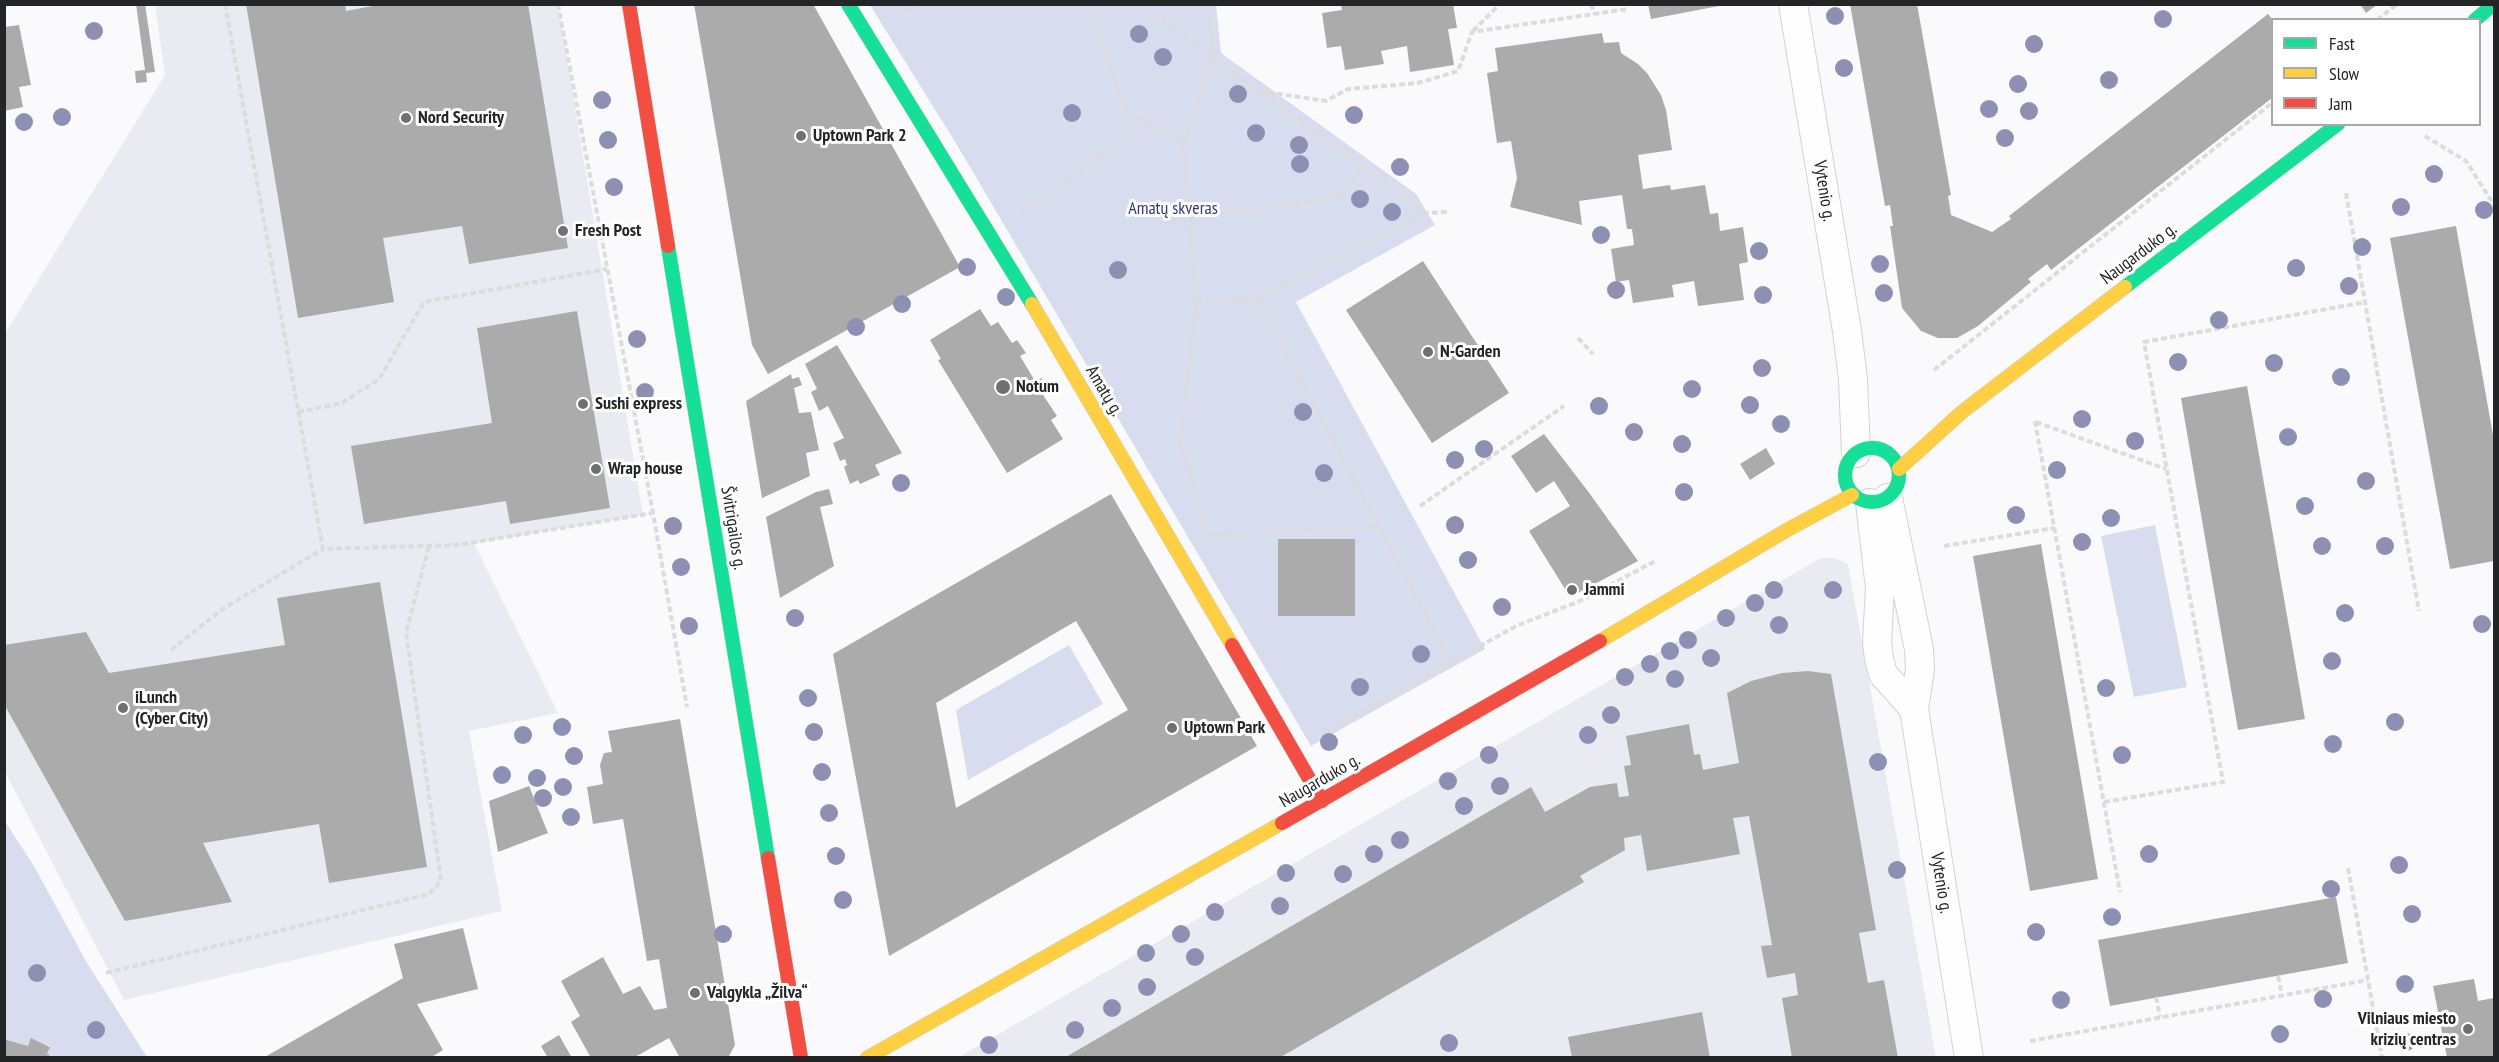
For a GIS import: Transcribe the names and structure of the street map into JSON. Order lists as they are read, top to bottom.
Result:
{
  "streets": {
    "main road": ["Naugarduko g.", "Amatų g.", "Švitrigailos g."],
    "street": ["Vytenio g."]
  },
  "crossings": [
    ["Vytenio g.", "Naugarduko g."],
    ["Naugarduko g.", "Amatų g."]
  ],
  "parks": ["Amatų skveras"],
  "places": [
    "Nord Security",
    "Uptown Park 2",
    "Fresh Post",
    "N-Garden",
    "Notum",
    "Sushi express",
    "Wrap house",
    "Jammi",
    "iLunch (Cyber City)",
    "Uptown Park",
    "Valgykla „Žilva“",
    "Vilniaus miesto krizių centras"
  ],
  "legend": ["Fast", "Slow", "Jam"]
}
